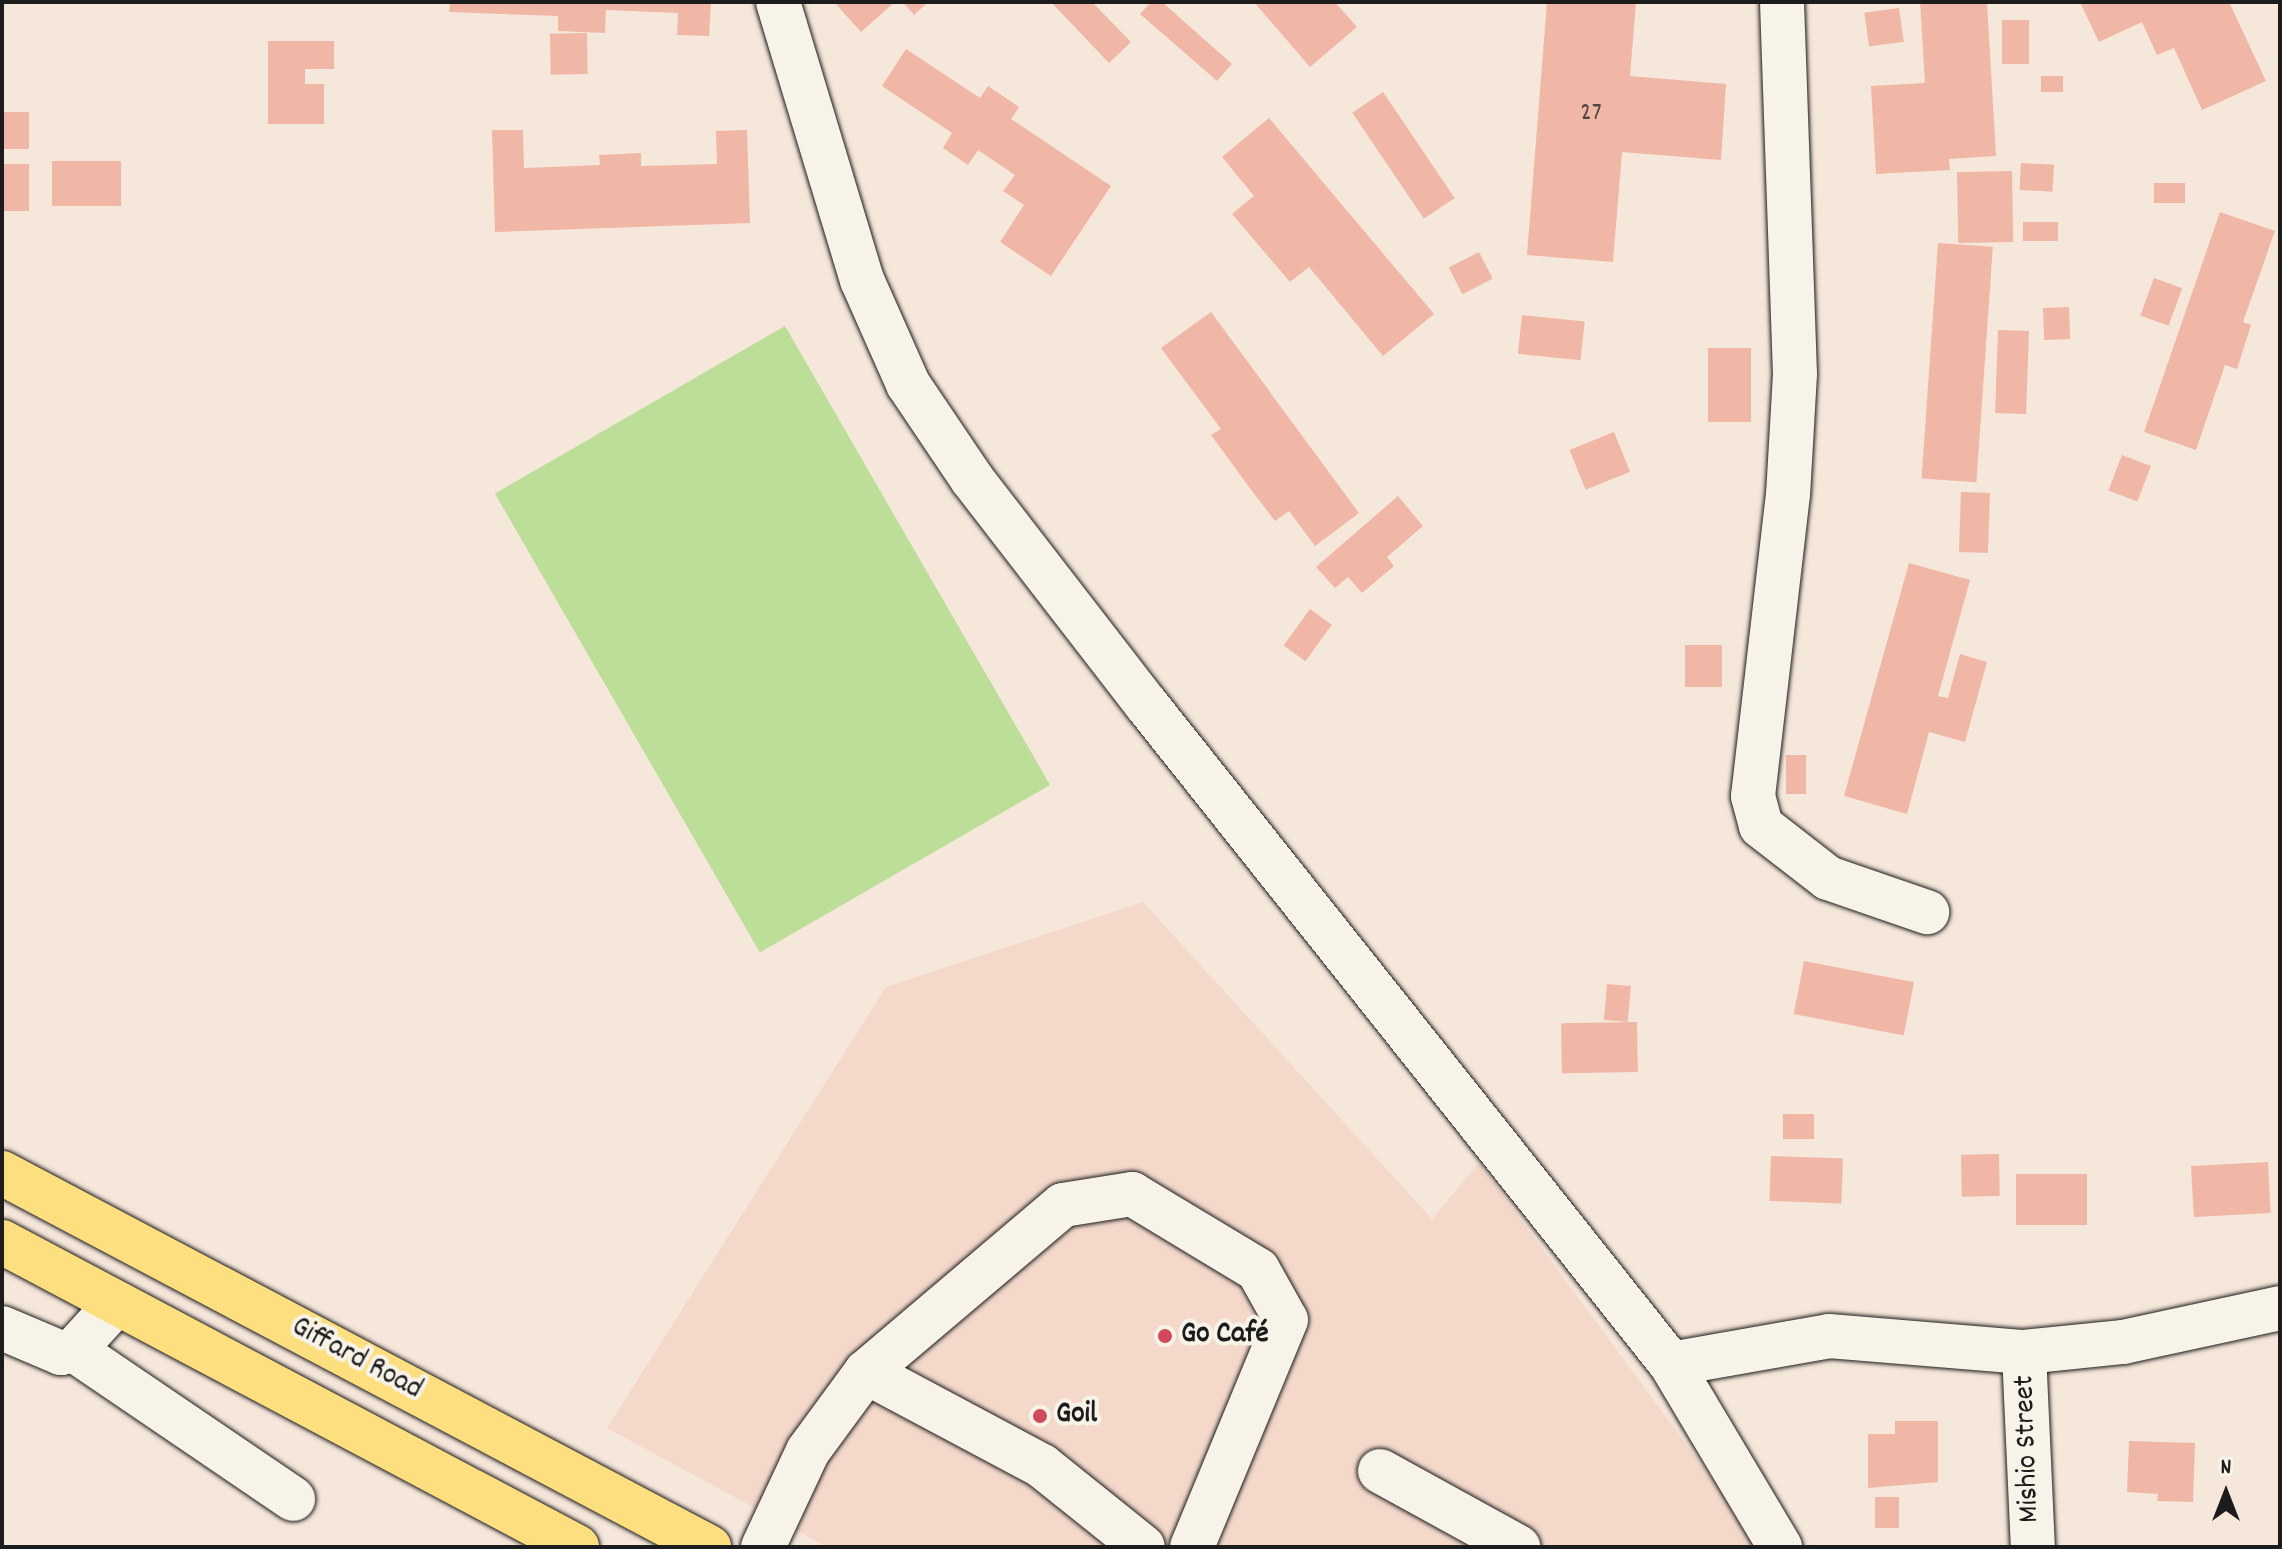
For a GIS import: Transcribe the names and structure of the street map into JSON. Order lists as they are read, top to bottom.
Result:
{
  "streets": {
    "main road": ["Giffard Road"],
    "street": ["Mishio Street"]
  },
  "places": ["Go Café", "Goil"],
  "house_numbers": ["27"],
  "north": "top"
}
